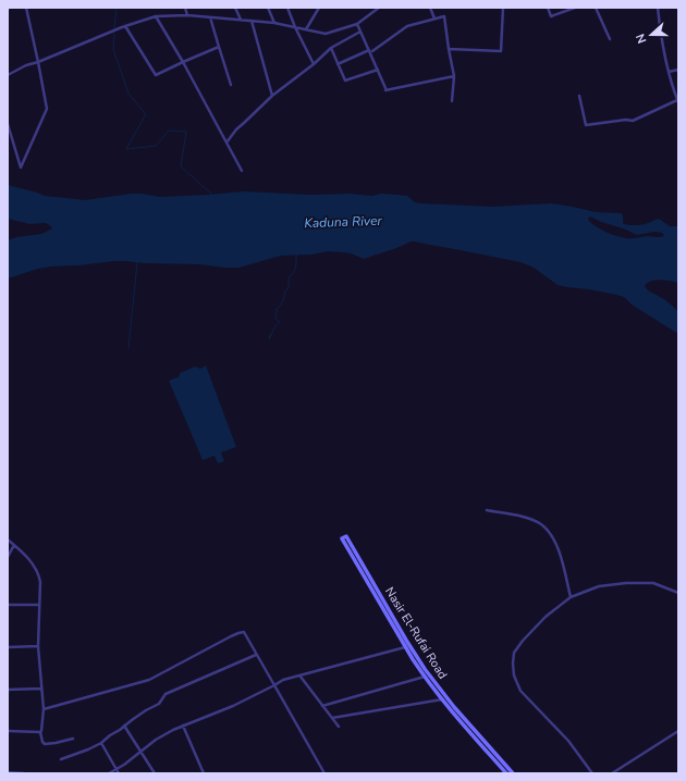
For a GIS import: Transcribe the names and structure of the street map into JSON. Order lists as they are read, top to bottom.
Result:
{
  "streets": {
    "main road": ["Nasir El-Rufai Road"]
  },
  "water": ["Kaduna River"],
  "north": "left"
}
